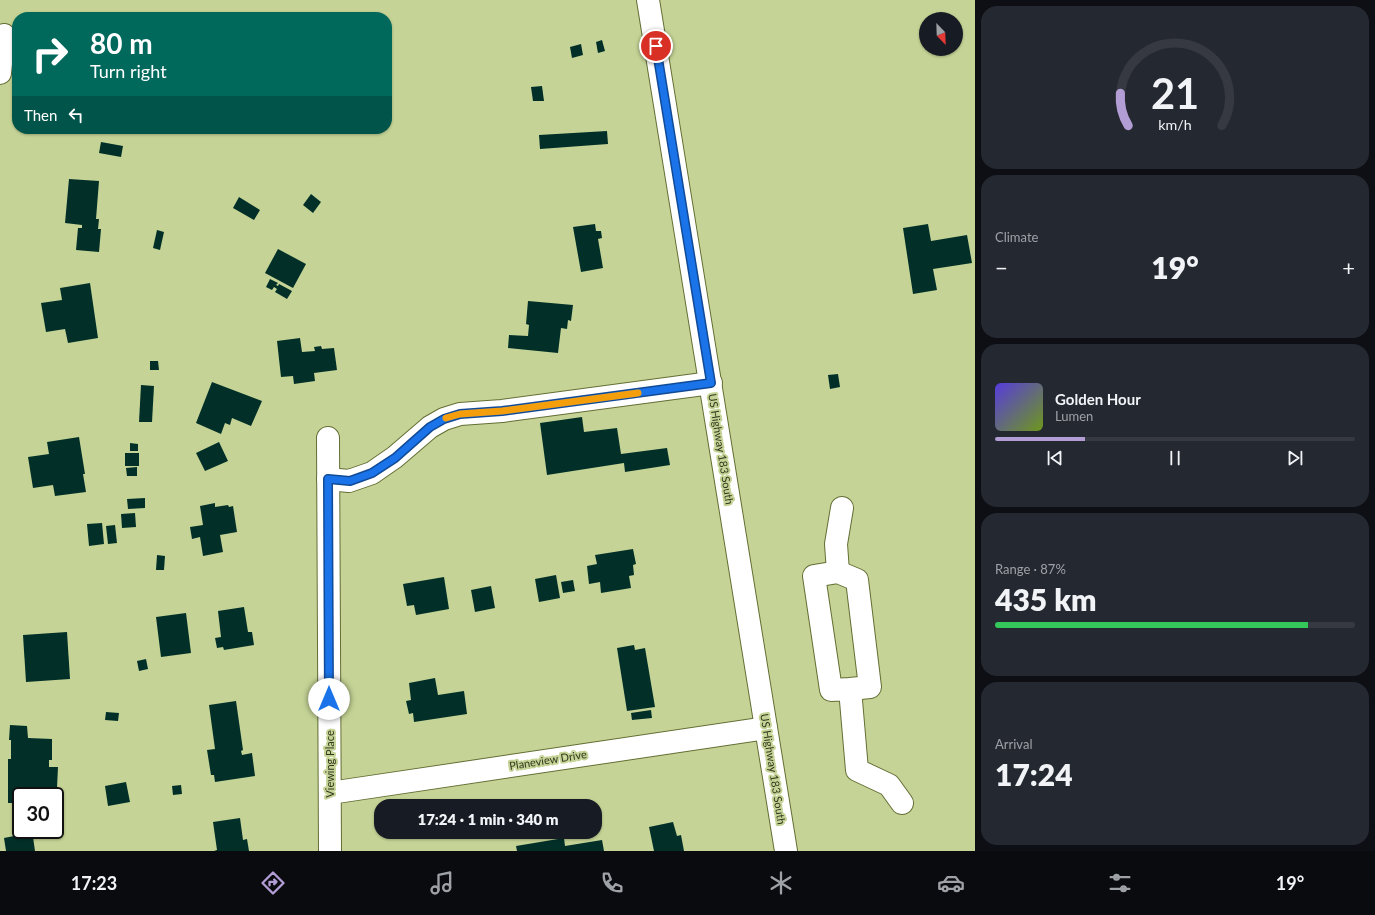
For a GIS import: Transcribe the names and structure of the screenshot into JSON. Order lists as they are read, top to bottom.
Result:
{
  "streets": {
    "main road": ["US Highway 183 South", "Planeview Drive", "Viewing Place"]
  },
  "crossings": [
    ["US Highway 183 South", "Planeview Drive"],
    ["Planeview Drive", "Viewing Place"]
  ],
  "north": "bottom right",
  "page": {
    "turn": ["80 m", "Turn right"],
    "then": "Then",
    "tile": [
      "Climate",
      ["Range · 87%", "435 km"],
      ["Arrival", "17:24"]
    ],
    "heat": ["−", "19°", "+"],
    "song": ["Golden Hour", "Lumen"],
    "limit": "30",
    "trip": "17:24 · 1 min · 340 m",
    "tabs": ["17:23", "19°"],
    "gauge": ["21", "km/h"]
  }
}
